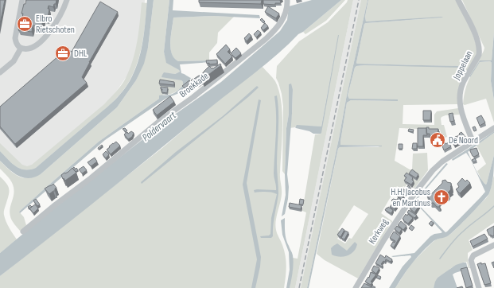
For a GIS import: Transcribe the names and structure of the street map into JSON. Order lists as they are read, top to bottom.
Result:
{
  "streets": {
    "street": ["Joppelaan", "Broekkade", "Kerkweg"]
  },
  "crossings": [
    ["Joppelaan", "Kerkweg"]
  ],
  "water": ["Poldervaart"],
  "places": {
    "office": ["Elbro Rietschoten", "DHL"],
    "public building": ["De Noord"],
    "church": ["H.H. Jacobus en Martinus"]
  }
}
